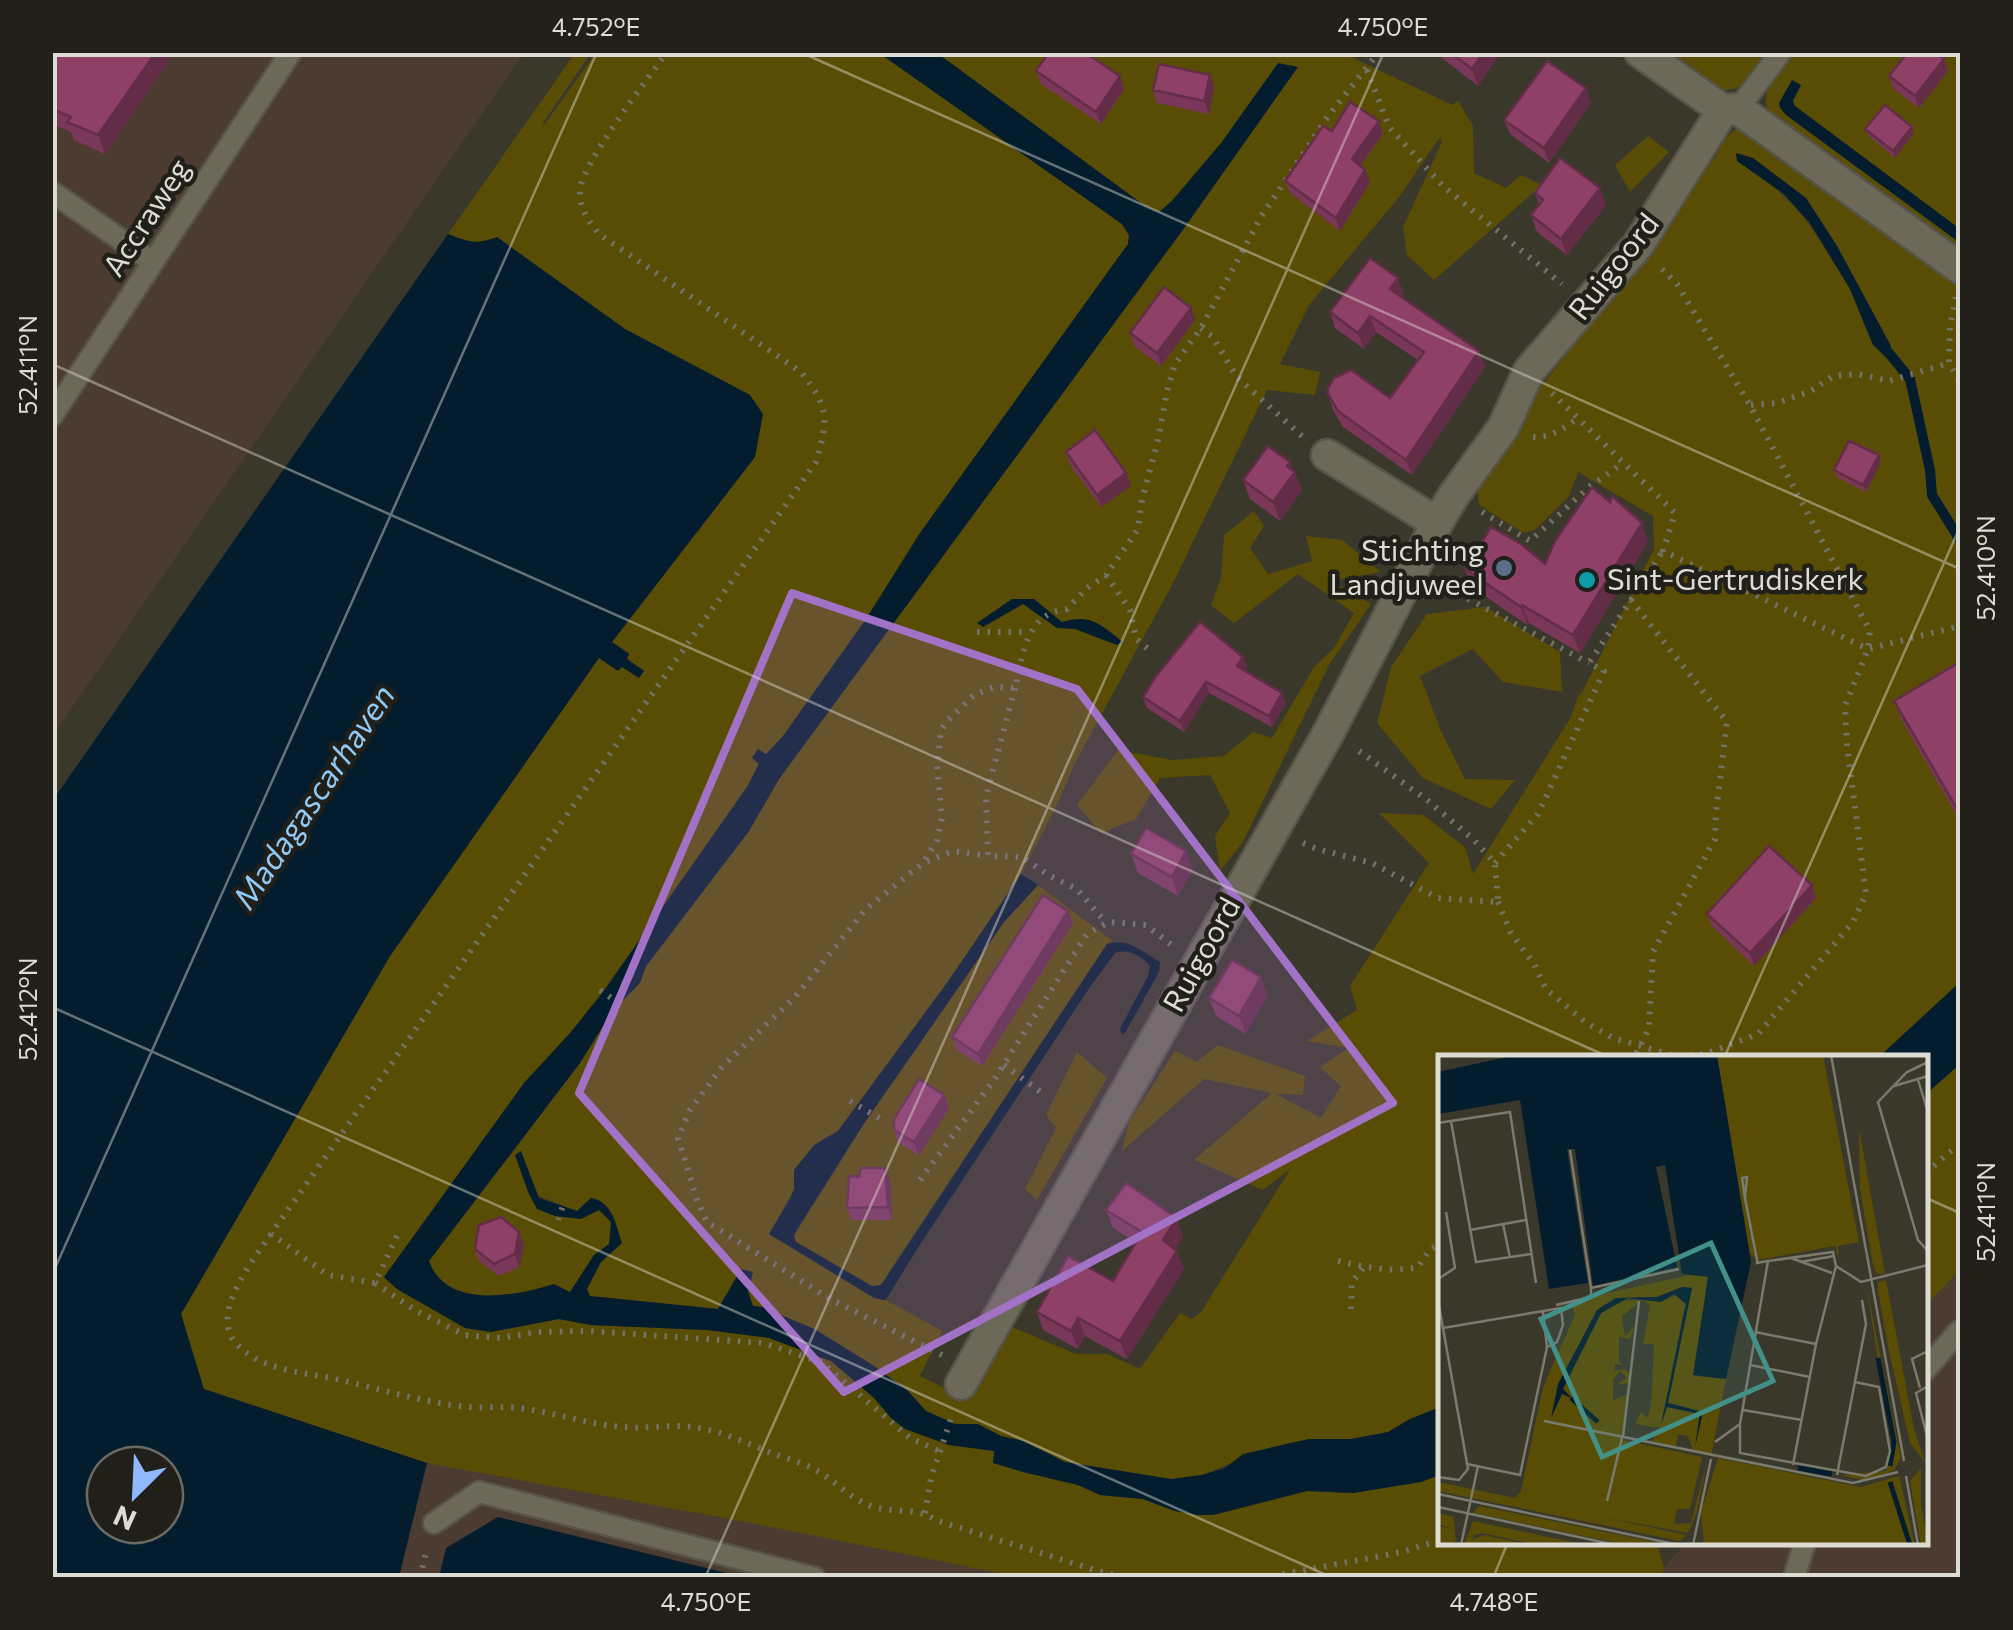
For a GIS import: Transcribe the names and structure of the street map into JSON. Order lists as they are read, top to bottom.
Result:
{
  "streets": {
    "street": ["Ruigoord"],
    "lane": ["Accraweg"]
  },
  "water": ["Madagascarhaven"],
  "places": ["Stichting Landjuweel", "Sint-Gertrudiskerk"],
  "north": "bottom left",
  "coordinates": [
    "4.752°E",
    "4.750°E",
    "52.411°N",
    "52.410°N",
    "52.412°N",
    "4.748°E"
  ]
}
